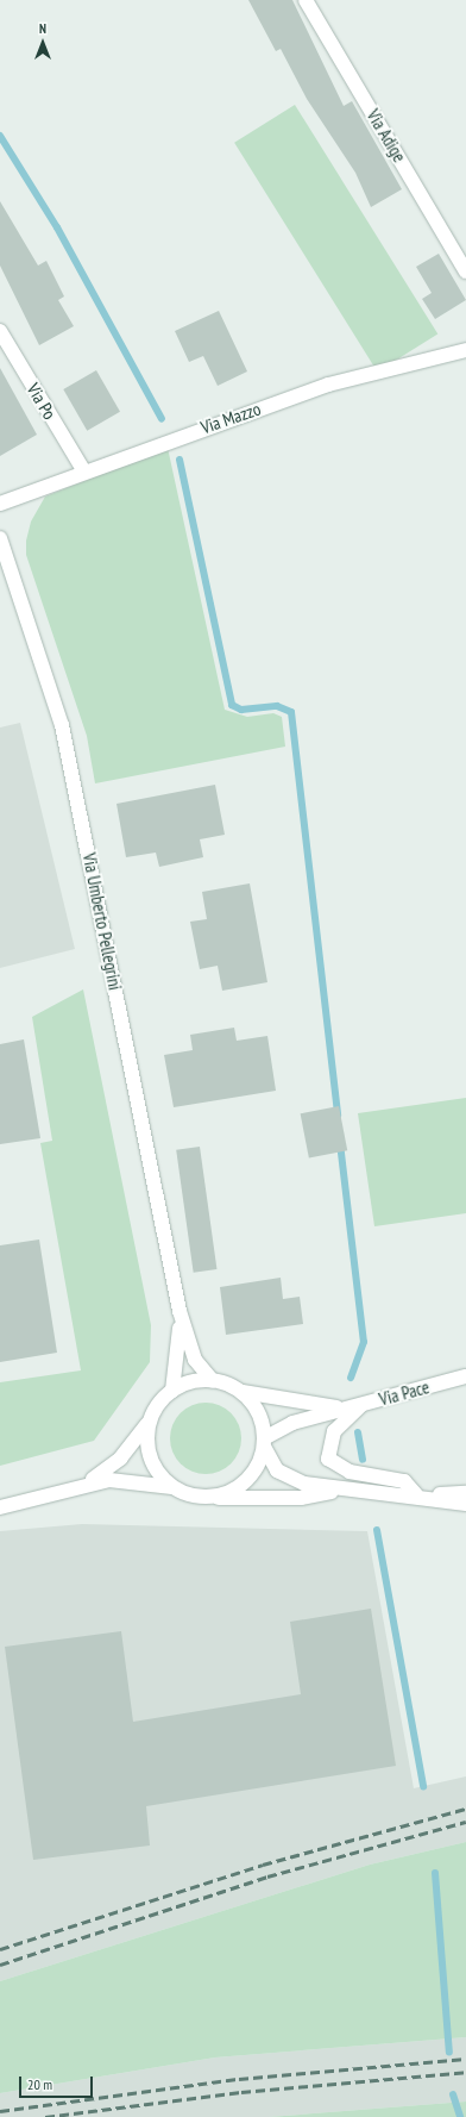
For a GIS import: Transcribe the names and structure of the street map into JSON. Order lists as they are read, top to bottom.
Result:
{
  "streets": {
    "street": [
      "Via Adige",
      "Via Po",
      "Via Mazzo",
      "Via Umberto Pellegrini",
      "Via Pace"
    ]
  },
  "crossings": [
    ["Via Po", "Via Mazzo"]
  ],
  "scale_bar": "20 m",
  "north": "top"
}
